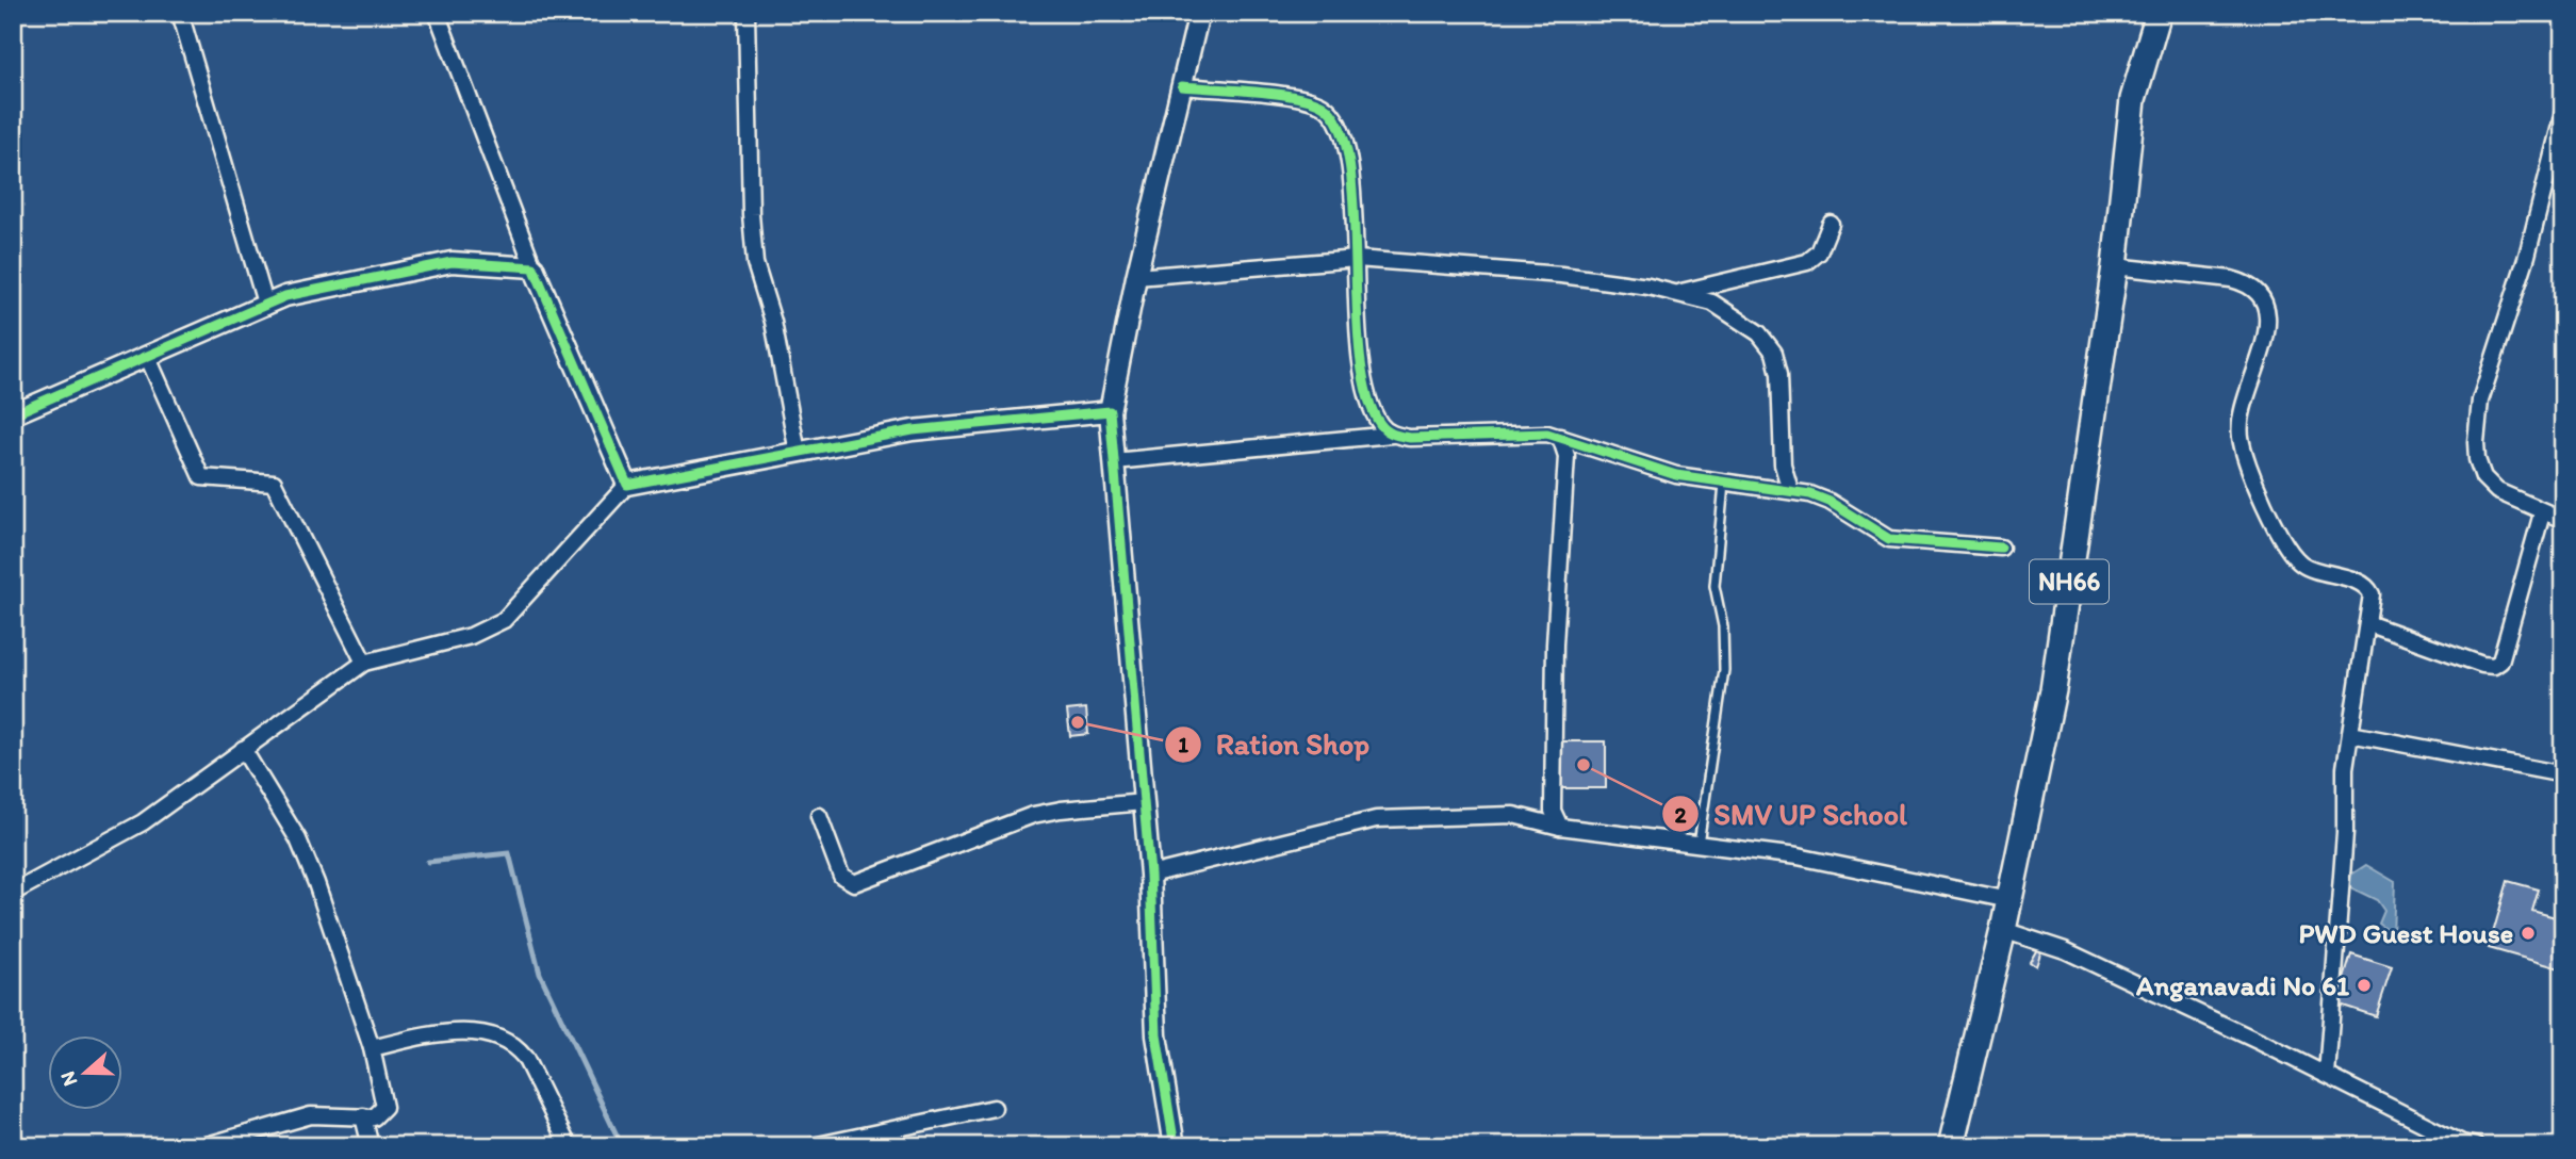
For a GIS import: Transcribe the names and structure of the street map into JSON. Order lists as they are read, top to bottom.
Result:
{
  "streets": {
    "highway": ["NH66"]
  },
  "places": [
    "Ration Shop",
    "SMV UP School",
    "PWD Guest House",
    "Anganavadi No 61"
  ],
  "north": "left"
}
